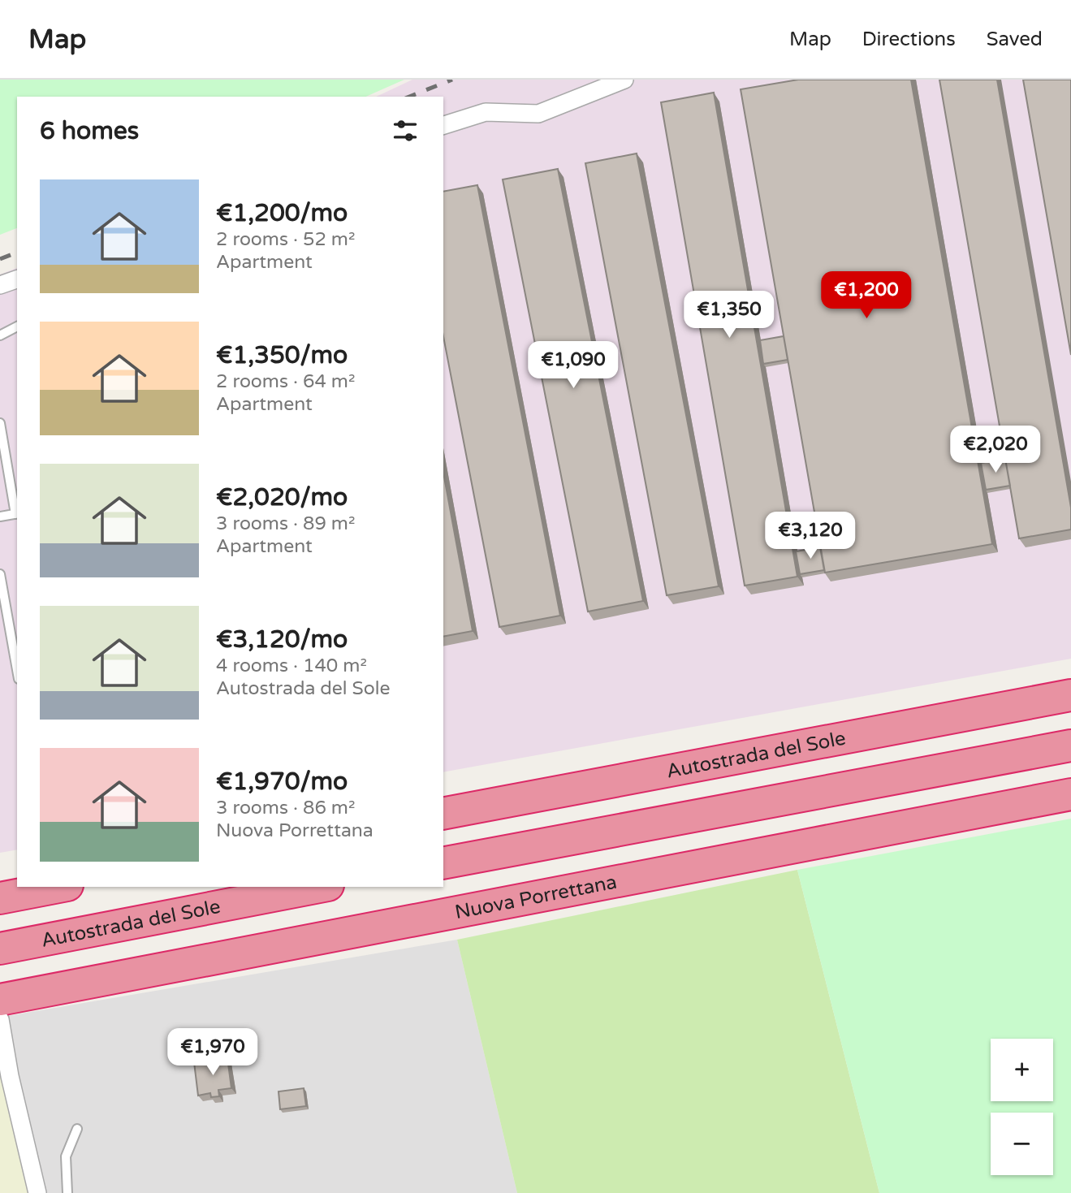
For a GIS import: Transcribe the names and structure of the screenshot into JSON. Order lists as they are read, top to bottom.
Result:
{
  "streets": {
    "highway": ["Autostrada del Sole", "Nuova Porrettana"]
  },
  "page": {
    "header": "Map",
    "nav": ["Map", "Directions", "Saved"],
    "heading": "6 homes",
    "list": [
      {
        "name": "€1,200/mo",
        "note": "2 rooms · 52 m² · Apartment"
      },
      {
        "name": "€1,350/mo",
        "note": "2 rooms · 64 m² · Apartment"
      },
      {
        "name": "€2,020/mo",
        "note": "3 rooms · 89 m² · Apartment"
      },
      {
        "name": "€3,120/mo",
        "note": "4 rooms · 140 m² · Autostrada del Sole"
      },
      {
        "name": "€1,970/mo",
        "note": "3 rooms · 86 m² · Nuova Porrettana"
      }
    ],
    "price": [
      "€1,200",
      "€1,350",
      "€1,090",
      "€2,020",
      "€3,120",
      "€1,970"
    ],
    "map_buttons": ["+", "−"]
  }
}
